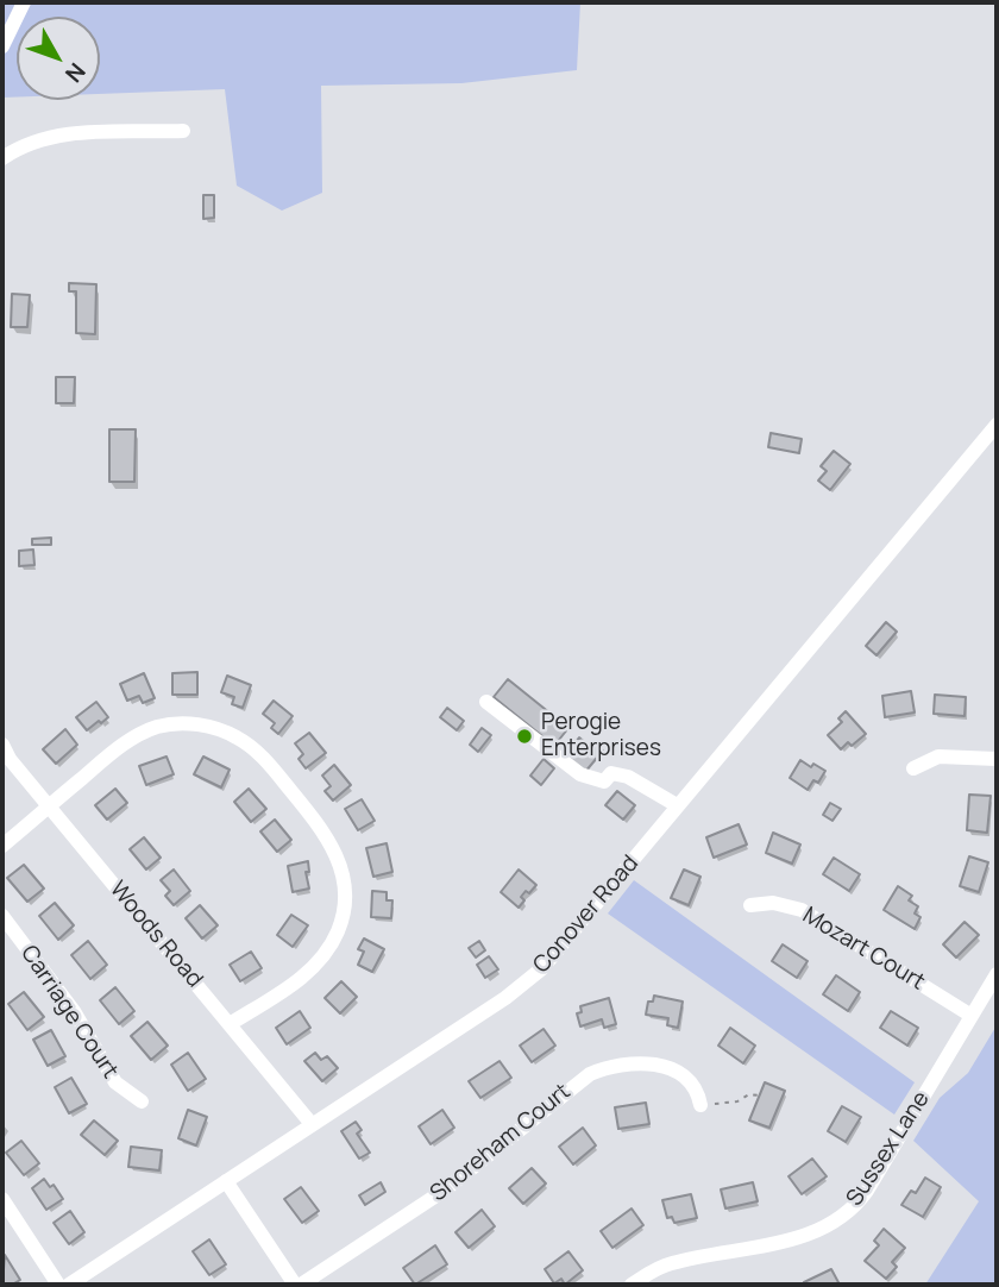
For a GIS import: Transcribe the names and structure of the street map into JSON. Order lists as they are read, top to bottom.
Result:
{
  "streets": {
    "street": [
      "Conover Road",
      "Woods Road",
      "Mozart Court",
      "Carriage Court",
      "Shoreham Court",
      "Sussex Lane"
    ]
  },
  "crossings": [
    ["Conover Road", "Woods Road"],
    ["Mozart Court", "Sussex Lane"]
  ],
  "places": ["Perogie Enterprises"],
  "north": "bottom right"
}
